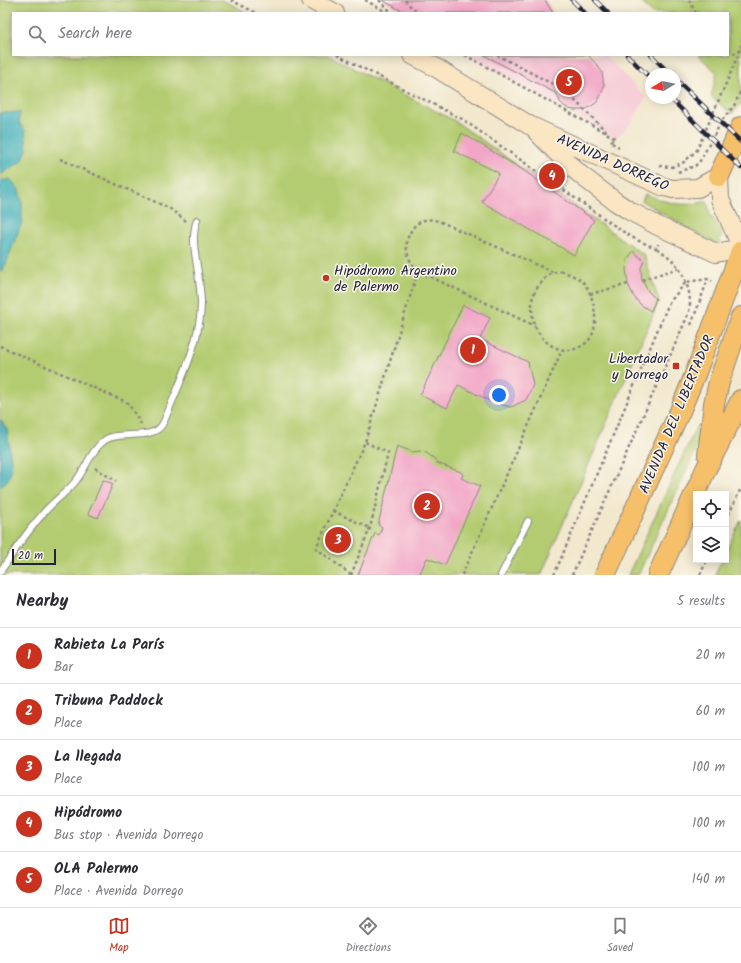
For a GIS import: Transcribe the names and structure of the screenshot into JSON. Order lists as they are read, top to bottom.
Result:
{
  "streets": {
    "main road": ["AVENIDA DORREGO", "AVENIDA DEL LIBERTADOR"]
  },
  "crossings": [
    ["AVENIDA DORREGO", "AVENIDA DEL LIBERTADOR"]
  ],
  "places": {
    "other": ["Hipódromo Argentino de Palermo"],
    "transit": ["Libertador y Dorrego"]
  },
  "scale_bar": "20 m",
  "north": "left",
  "page": {
    "search": "Search here",
    "pins": [
      "5",
      "4",
      "1",
      "2",
      "3"
    ],
    "scale": "20 m",
    "heading": ["Nearby", "5 results"],
    "list": [
      {
        "mark": "1",
        "name": "Rabieta La París",
        "note": "Bar",
        "value": "20 m"
      },
      {
        "mark": "2",
        "name": "Tribuna Paddock",
        "note": "Place",
        "value": "60 m"
      },
      {
        "mark": "3",
        "name": "La llegada",
        "note": "Place",
        "value": "100 m"
      },
      {
        "mark": "4",
        "name": "Hipódromo",
        "note": "Bus stop · Avenida Dorrego",
        "value": "100 m"
      },
      {
        "mark": "5",
        "name": "OLA Palermo",
        "note": "Place · Avenida Dorrego",
        "value": "140 m"
      }
    ],
    "nav": ["Map", "Directions", "Saved"]
  }
}
